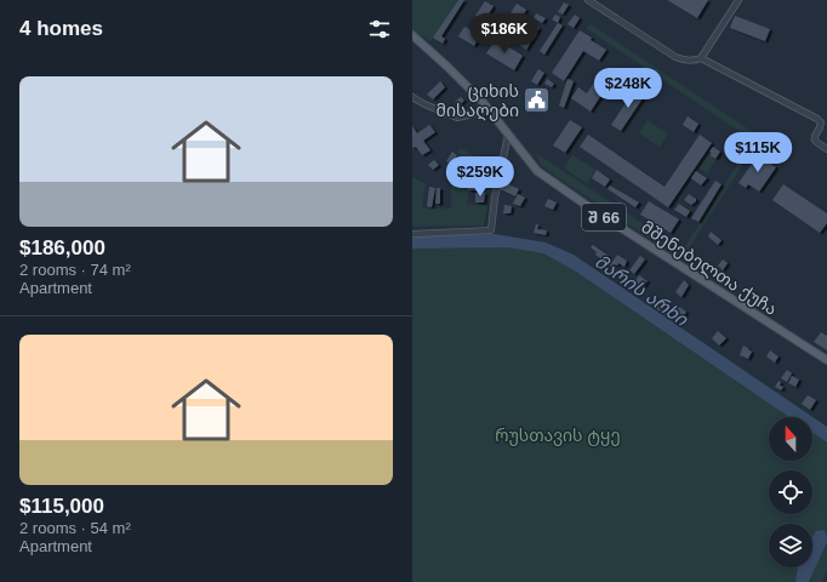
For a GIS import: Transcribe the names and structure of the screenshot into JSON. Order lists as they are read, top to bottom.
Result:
{
  "streets": {
    "main road": ["შ 66", "მშენებელთა ქუჩა"]
  },
  "water": ["მარის არხი"],
  "parks": ["რუსთავის ტყე"],
  "places": {
    "public building": ["ციხის მისაღები"]
  },
  "north": "top",
  "page": {
    "heading": "4 homes",
    "price": [
      "$186K",
      "$248K",
      "$115K",
      "$259K"
    ],
    "list": [
      {
        "name": "$186,000",
        "note": "2 rooms · 74 m² · Apartment"
      },
      {
        "name": "$115,000",
        "note": "2 rooms · 54 m² · Apartment"
      }
    ]
  }
}
